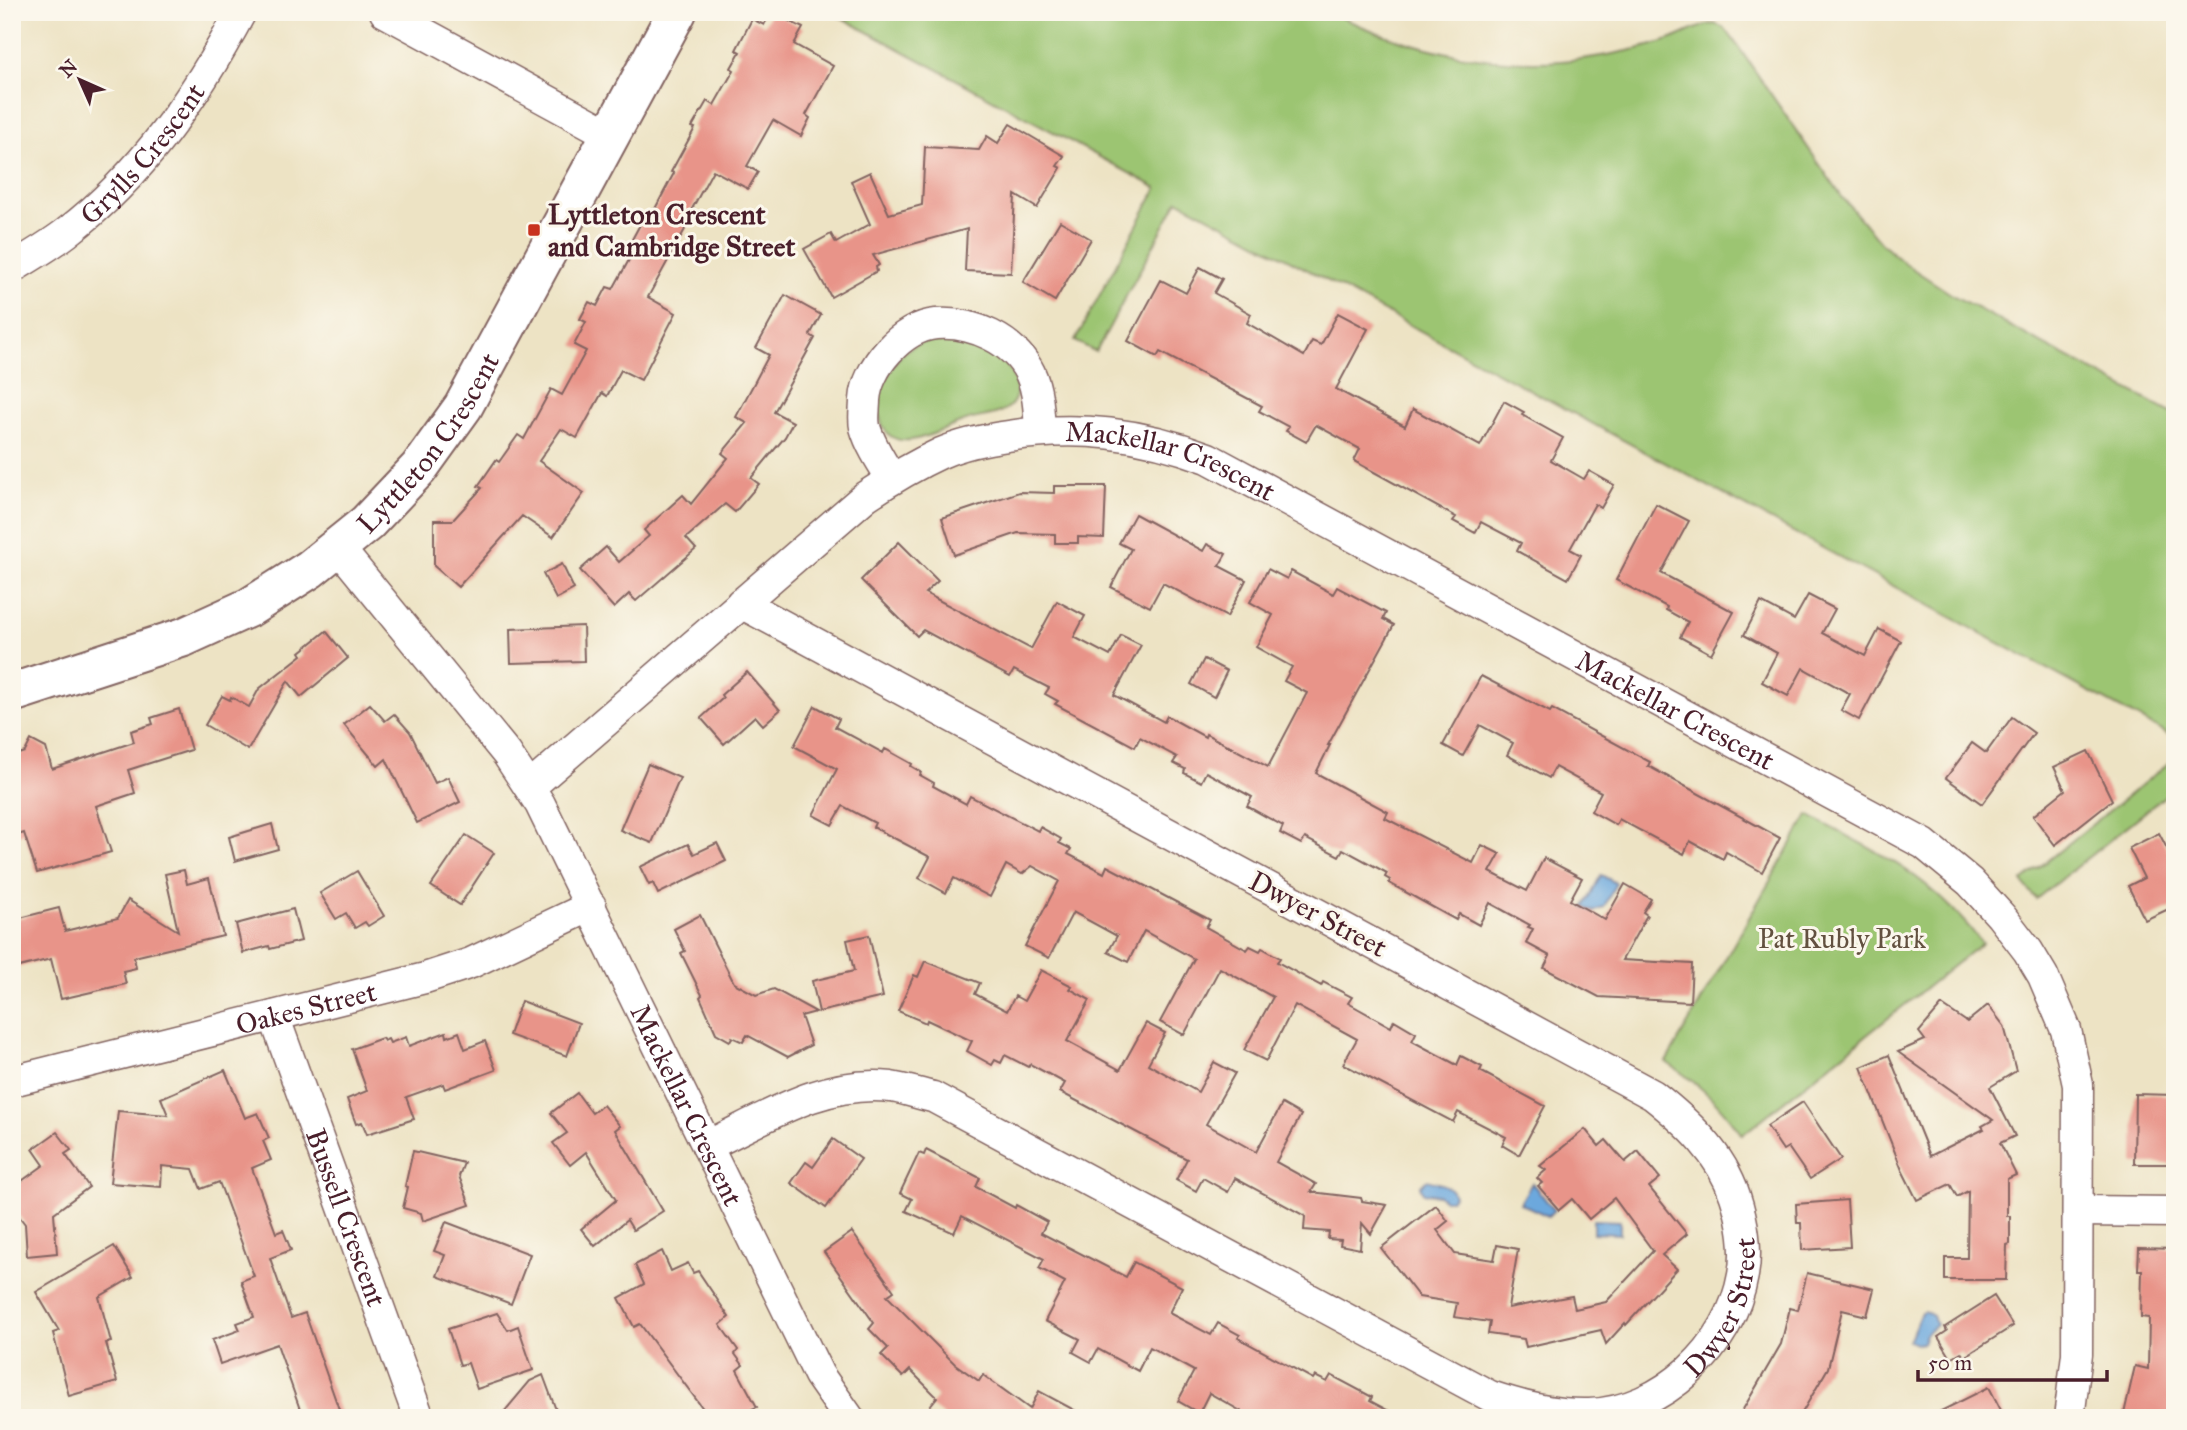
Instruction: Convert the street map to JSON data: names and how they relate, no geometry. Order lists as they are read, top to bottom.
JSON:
{
  "streets": {
    "street": [
      "Grylls Crescent",
      "Lyttleton Crescent",
      "Mackellar Crescent",
      "Dwyer Street",
      "Oakes Street",
      "Bussell Crescent"
    ]
  },
  "crossings": [
    ["Lyttleton Crescent", "Mackellar Crescent"],
    ["Mackellar Crescent", "Dwyer Street"],
    ["Mackellar Crescent", "Oakes Street"],
    ["Oakes Street", "Bussell Crescent"]
  ],
  "parks": ["Pat Rubly Park"],
  "places": {
    "transit": ["Lyttleton Crescent and Cambridge Street"]
  },
  "scale_bar": "50 m",
  "north": "top left"
}
